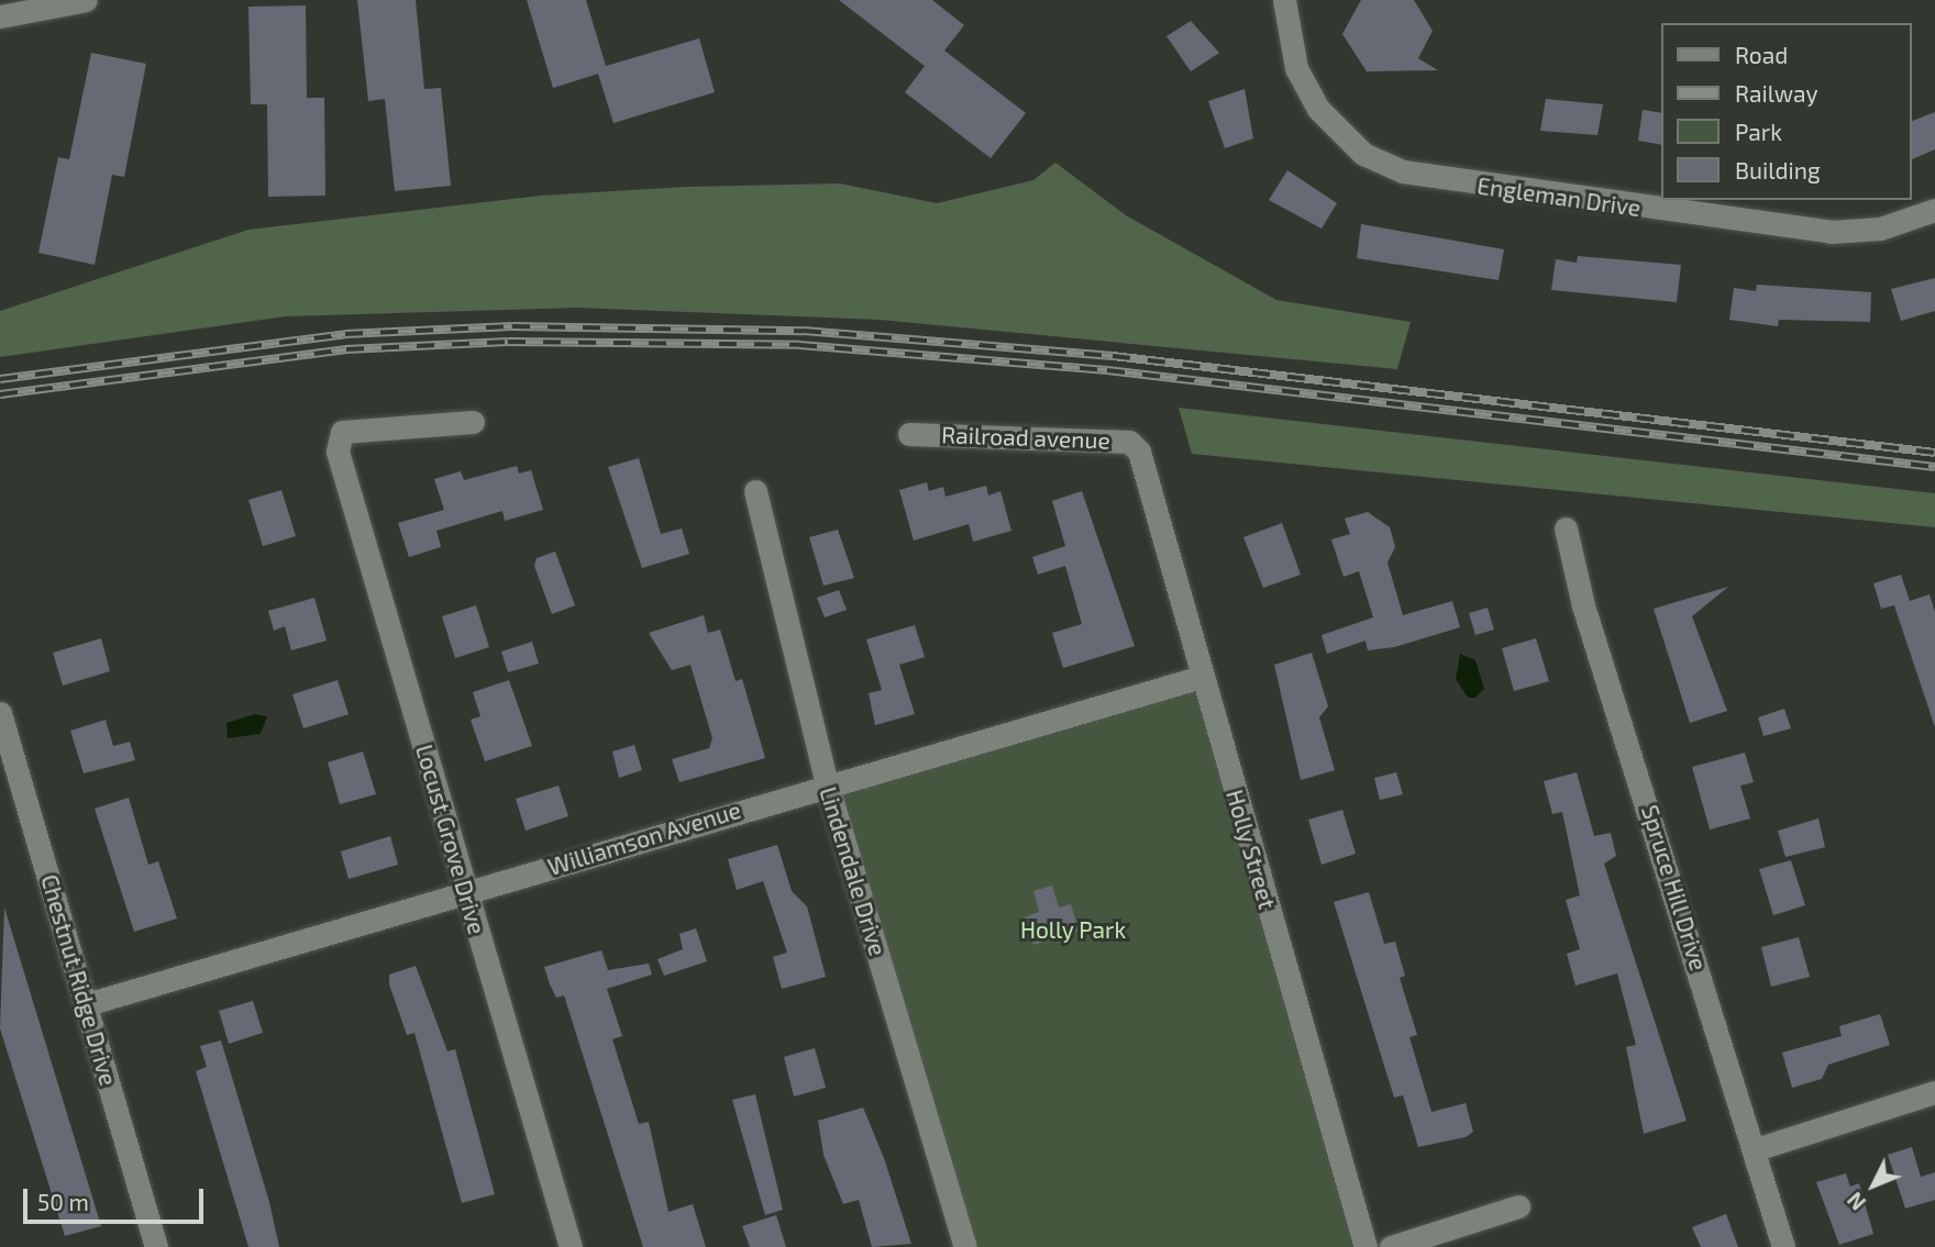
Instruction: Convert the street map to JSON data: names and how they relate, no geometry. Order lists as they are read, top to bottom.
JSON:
{
  "streets": {
    "street": [
      "Engleman Drive",
      "Railroad avenue",
      "Williamson Avenue",
      "Locust Grove Drive",
      "Holly Street",
      "Lindendale Drive",
      "Spruce Hill Drive",
      "Chestnut Ridge Drive"
    ]
  },
  "crossings": [
    ["Railroad avenue", "Holly Street"],
    ["Williamson Avenue", "Locust Grove Drive"],
    ["Williamson Avenue", "Holly Street"],
    ["Williamson Avenue", "Lindendale Drive"],
    ["Williamson Avenue", "Chestnut Ridge Drive"]
  ],
  "parks": ["Holly Park"],
  "legend": [
    "Road",
    "Railway",
    "Park",
    "Building"
  ],
  "scale_bar": "50 m",
  "north": "bottom left"
}
